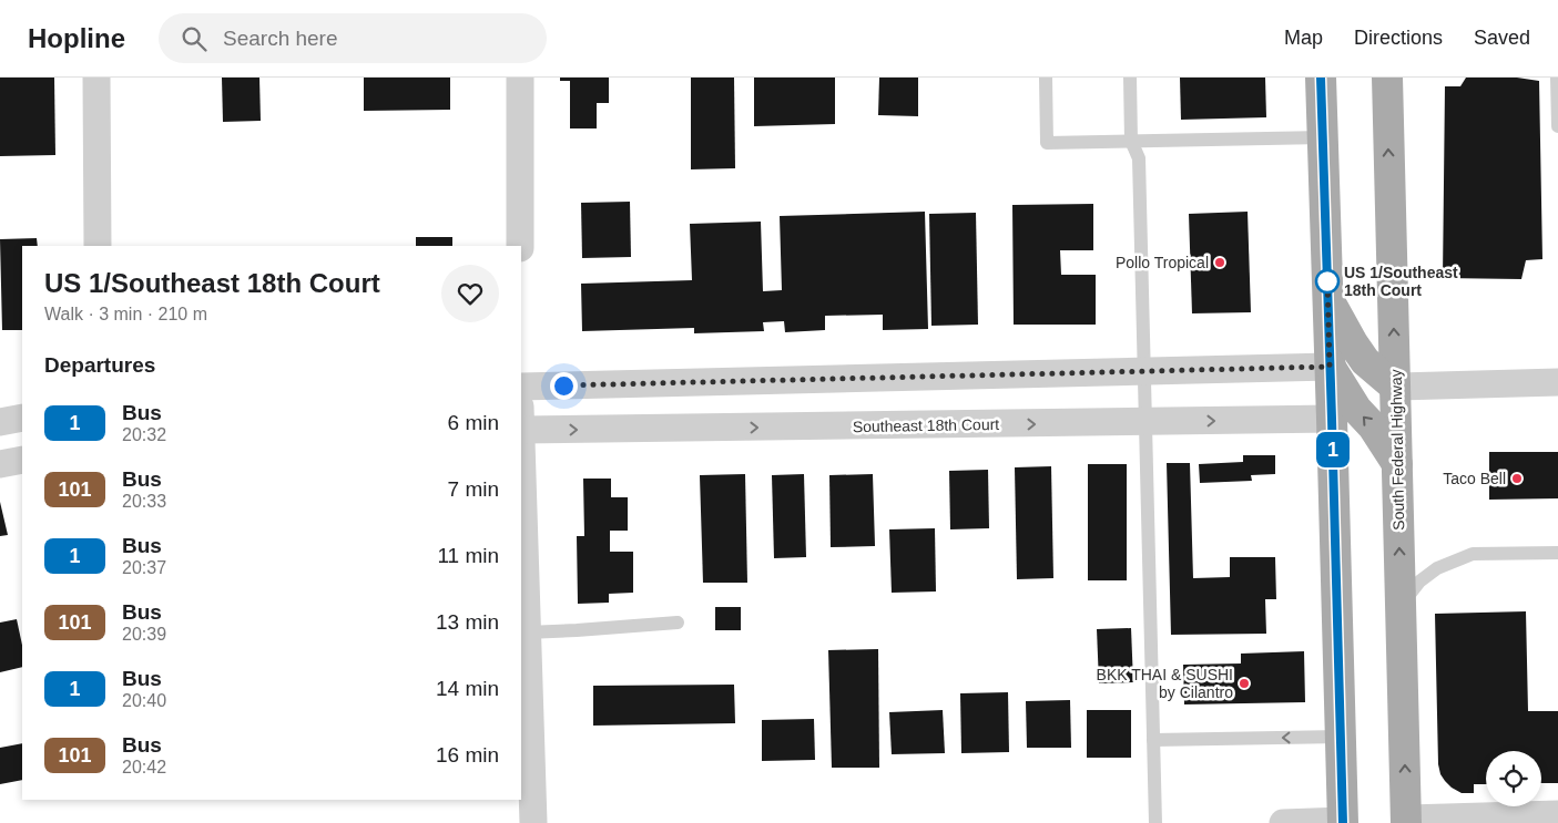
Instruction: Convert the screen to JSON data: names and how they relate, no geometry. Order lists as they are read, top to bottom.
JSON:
{
  "streets": {
    "main road": ["South Federal Highway"],
    "street": ["Southeast 18th Court"]
  },
  "places": [
    "Pollo Tropical",
    "US 1/Southeast 18th Court",
    "Taco Bell",
    "BKK THAI & SUSHI by Cilantro"
  ],
  "lines": ["bus line 1"],
  "page": {
    "header": "Hopline",
    "search": "Search here",
    "nav": ["Map", "Directions", "Saved"],
    "on_map": "1",
    "heading": [
      ["US 1/Southeast 18th Court", "Walk · 3 min · 210 m"],
      "Departures"
    ],
    "list": [
      {
        "mark": "1",
        "name": "Bus",
        "note": "20:32",
        "value": "6 min"
      },
      {
        "mark": "101",
        "name": "Bus",
        "note": "20:33",
        "value": "7 min"
      },
      {
        "mark": "1",
        "name": "Bus",
        "note": "20:37",
        "value": "11 min"
      },
      {
        "mark": "101",
        "name": "Bus",
        "note": "20:39",
        "value": "13 min"
      },
      {
        "mark": "1",
        "name": "Bus",
        "note": "20:40",
        "value": "14 min"
      },
      {
        "mark": "101",
        "name": "Bus",
        "note": "20:42",
        "value": "16 min"
      }
    ]
  }
}
